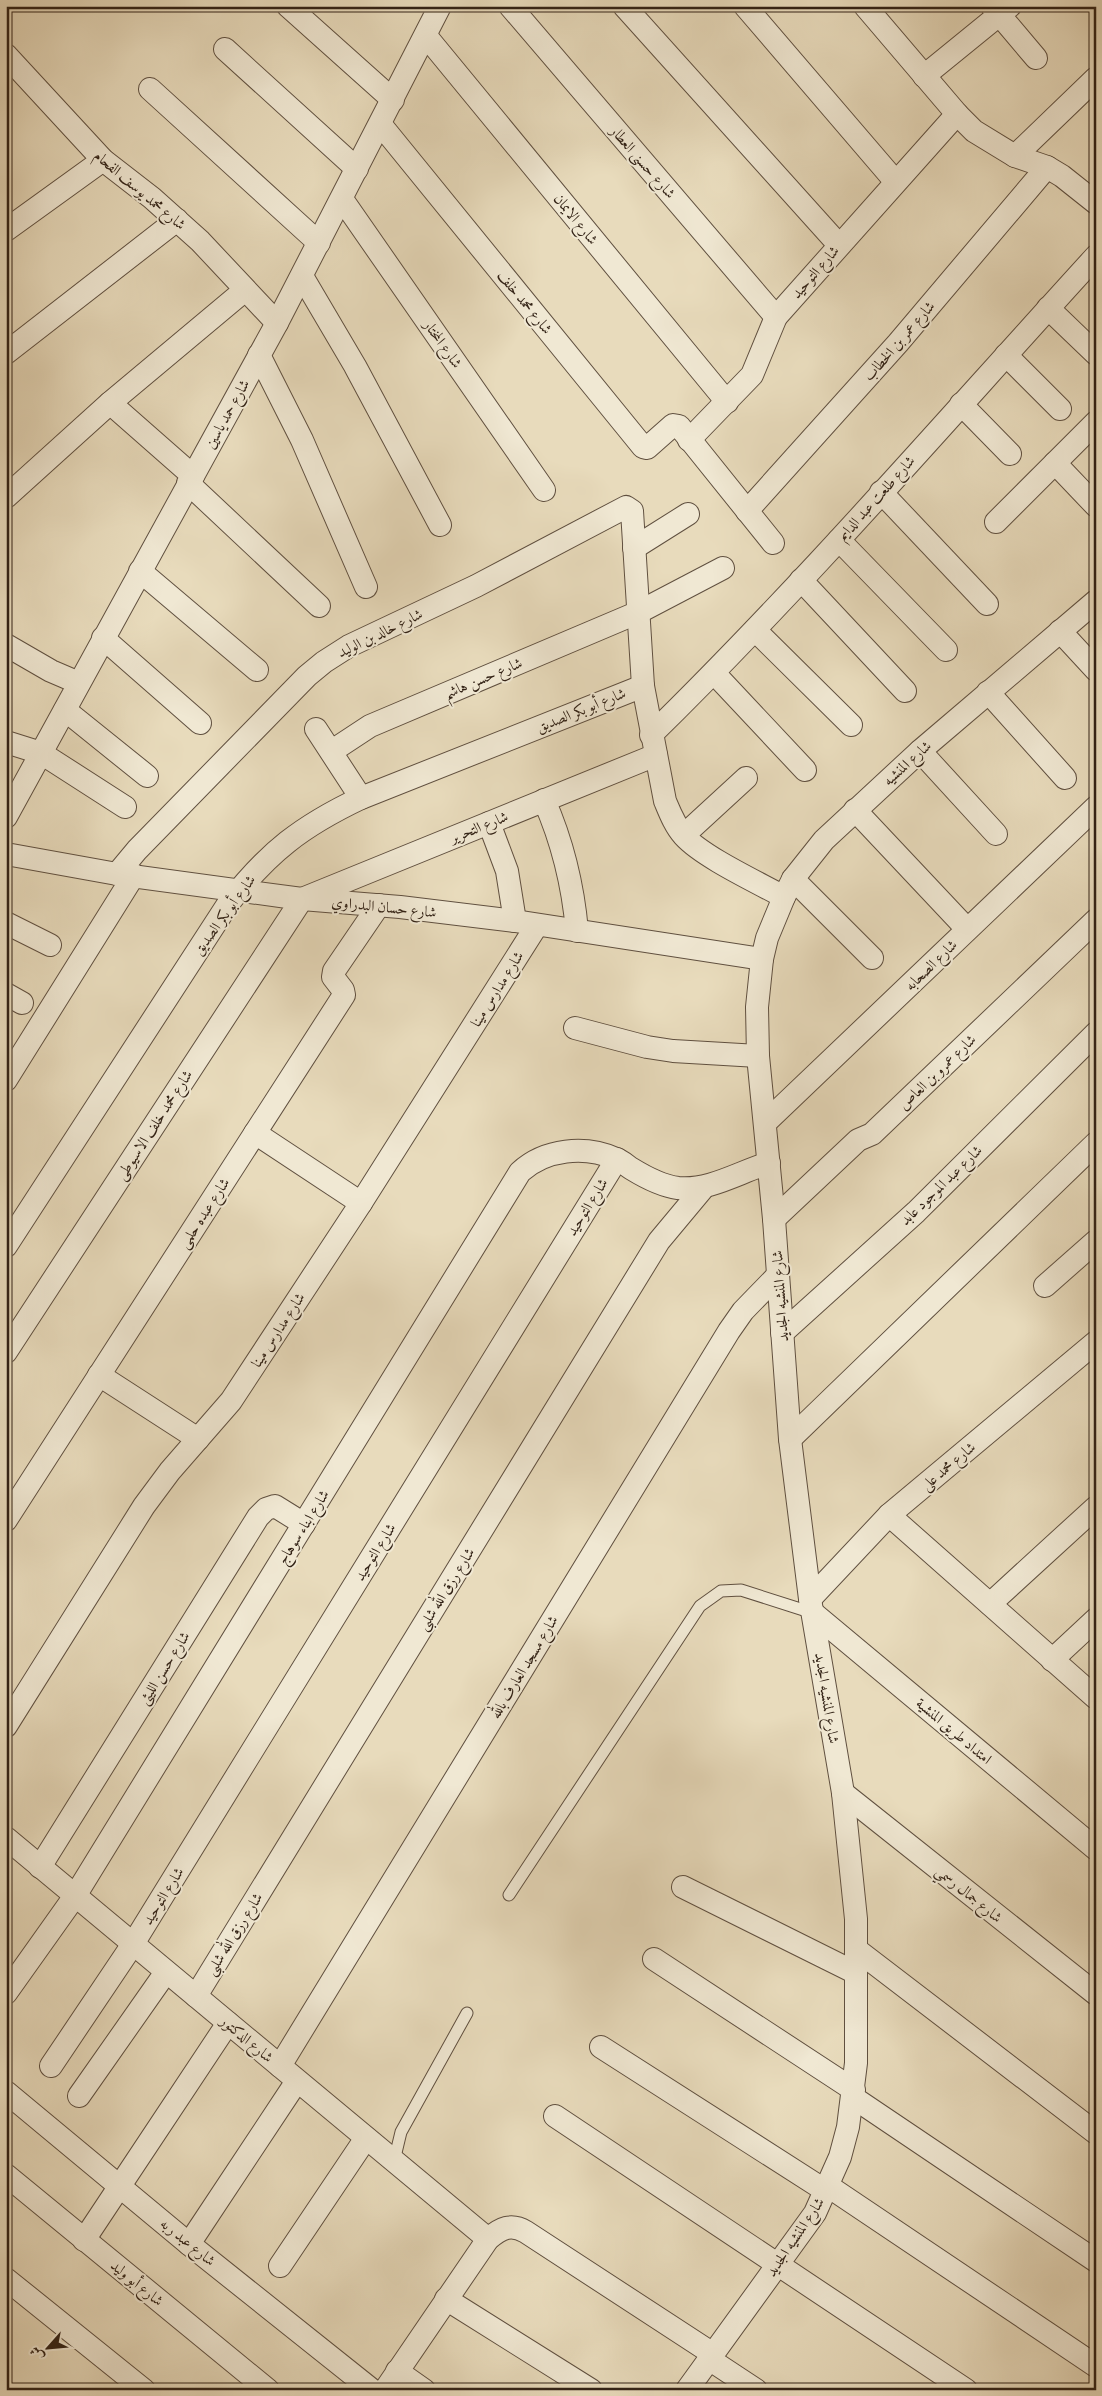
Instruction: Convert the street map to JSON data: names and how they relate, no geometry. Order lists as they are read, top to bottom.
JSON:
{
  "streets": {
    "street": [
      "شارع حسنى العطار",
      "شارع محمد يوسف الفحام",
      "شارع الايمان",
      "شارع التوحيد",
      "شارع محمد خلف",
      "شارع عمر بن الخطاب",
      "شارع المختار",
      "شارع حمد ياسين",
      "شارع طلعت عبد الدايم",
      "شارع خالد بن الوليد",
      "شارع حسن هاشم",
      "شارع أبو بكر الصديق",
      "شارع المنشيه",
      "شارع التحرير",
      "شارع حسان البدراوي",
      "شارع الصحابه",
      "شارع مدارس مينا",
      "شارع عمرو بن العاص",
      "شارع محمد خلف الاسيوطى",
      "شارع عبد الموجود عابد",
      "شارع عبده حلمى",
      "شارع المنشيه الجديد",
      "شارع محمد على",
      "شارع ابناء سوهاج",
      "شارع رزق الله شلبى",
      "شارع مسجد العارف بالله",
      "شارع حسن الليثى",
      "امتداد طريق المنشية",
      "شارع جمال رسمي",
      "شارع الدكتور",
      "شارع عبد ربه",
      "شارع أبو وليد"
    ]
  },
  "crossings": [
    ["شارع حسنى العطار", "شارع التوحيد"],
    ["شارع محمد يوسف الفحام", "شارع حمد ياسين"],
    ["شارع الايمان", "شارع التوحيد"],
    ["شارع الايمان", "شارع حمد ياسين"],
    ["شارع التوحيد", "شارع محمد خلف"],
    ["شارع التوحيد", "شارع ابناء سوهاج"],
    ["شارع التوحيد", "شارع الدكتور"],
    ["شارع محمد خلف", "شارع حمد ياسين"],
    ["شارع المختار", "شارع حمد ياسين"],
    ["شارع طلعت عبد الدايم", "شارع التحرير"],
    ["شارع خالد بن الوليد", "شارع حسان البدراوي"],
    ["شارع أبو بكر الصديق", "شارع حسان البدراوي"],
    ["شارع المنشيه", "شارع حسان البدراوي"],
    ["شارع المنشيه", "شارع المنشيه الجديد"],
    ["شارع التحرير", "شارع حسان البدراوي"],
    ["شارع التحرير", "شارع محمد خلف الاسيوطى"],
    ["شارع حسان البدراوي", "شارع مدارس مينا"],
    ["شارع حسان البدراوي", "شارع محمد خلف الاسيوطى"],
    ["شارع حسان البدراوي", "شارع عبده حلمى"],
    ["شارع حسان البدراوي", "شارع المنشيه الجديد"],
    ["شارع الصحابه", "شارع المنشيه الجديد"],
    ["شارع عمرو بن العاص", "شارع المنشيه الجديد"],
    ["شارع عبد الموجود عابد", "شارع المنشيه الجديد"],
    ["شارع المنشيه الجديد", "شارع محمد على"],
    ["شارع المنشيه الجديد", "شارع مسجد العارف بالله"],
    ["شارع المنشيه الجديد", "امتداد طريق المنشية"],
    ["شارع المنشيه الجديد", "شارع جمال رسمي"],
    ["شارع محمد على", "امتداد طريق المنشية"],
    ["شارع ابناء سوهاج", "شارع حسن الليثى"],
    ["شارع ابناء سوهاج", "شارع الدكتور"],
    ["شارع رزق الله شلبى", "شارع الدكتور"],
    ["شارع مسجد العارف بالله", "شارع الدكتور"],
    ["شارع حسن الليثى", "شارع الدكتور"]
  ],
  "north": "bottom left"
}
